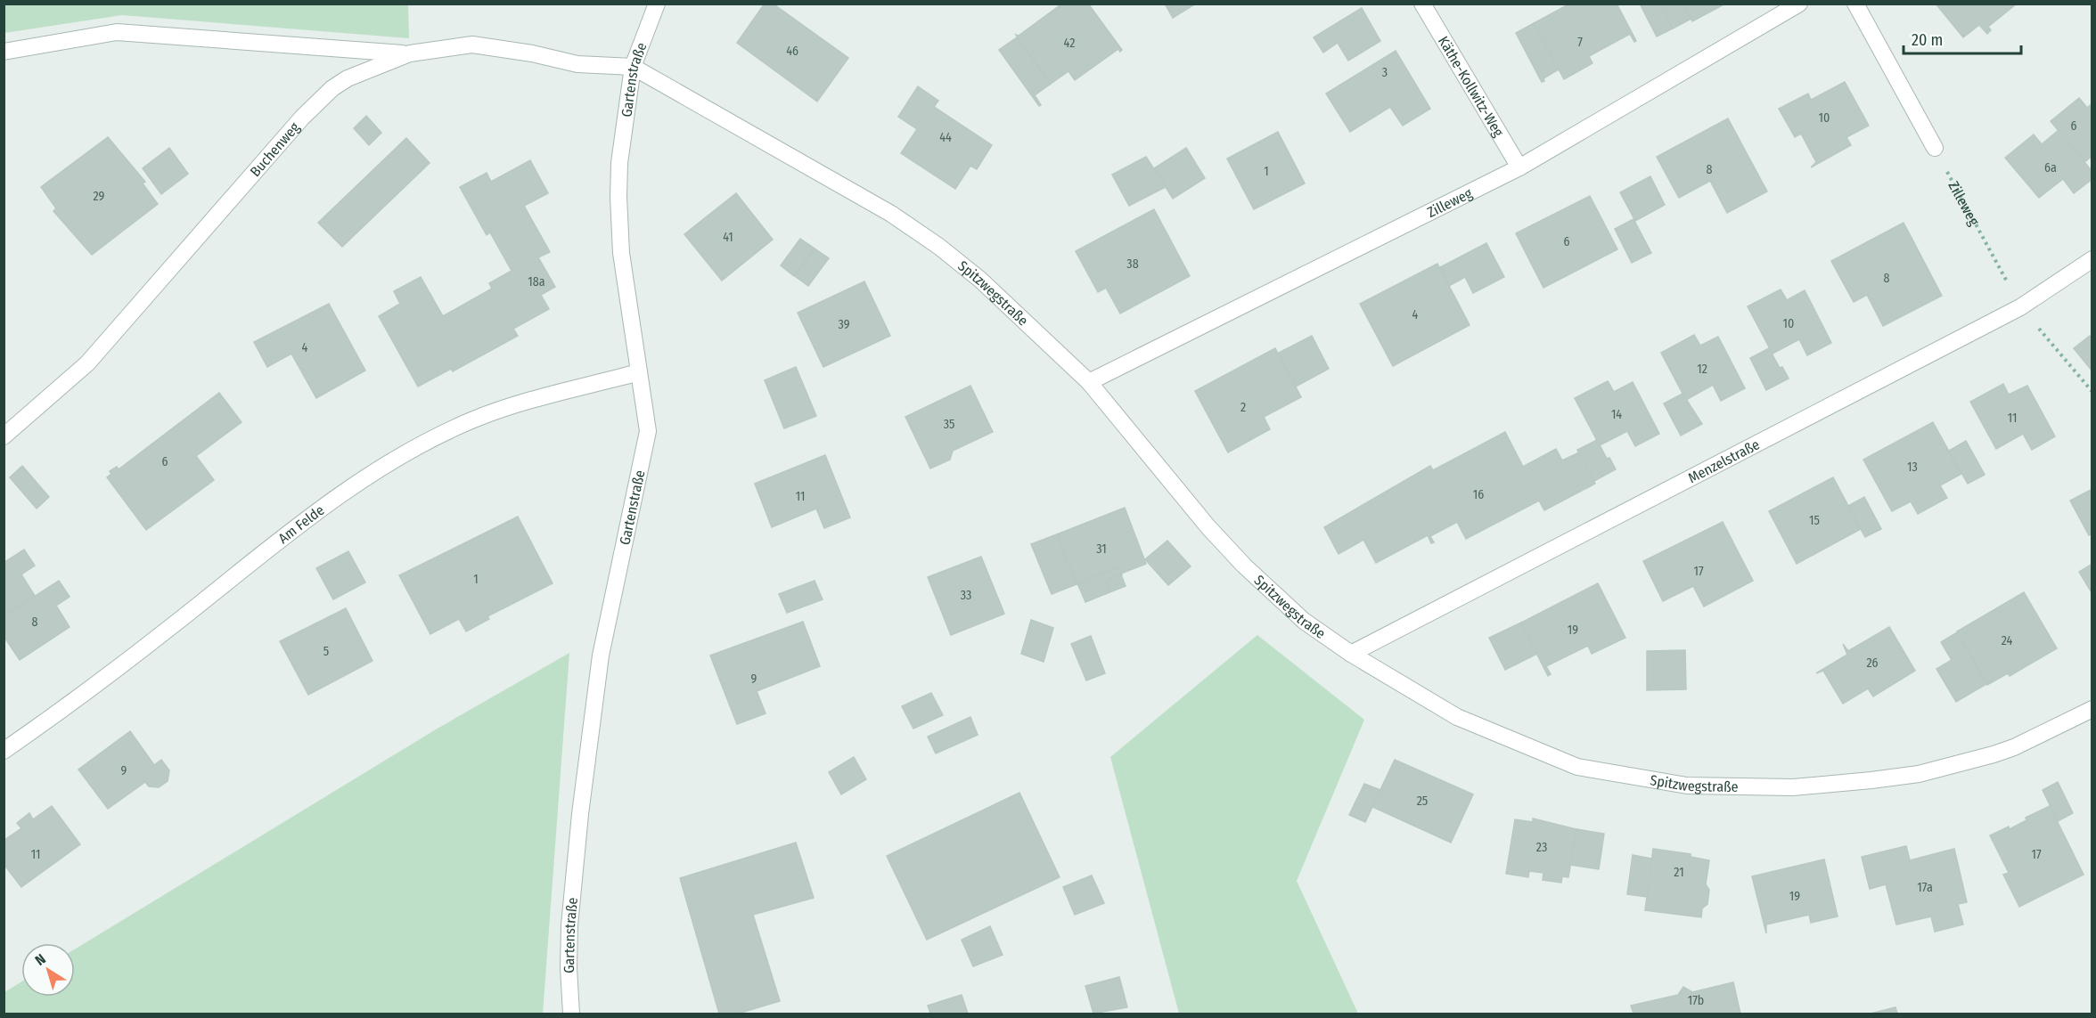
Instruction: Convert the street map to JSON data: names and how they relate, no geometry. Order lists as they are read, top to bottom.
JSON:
{
  "streets": {
    "street": [
      "Gartenstraße",
      "Käthe-Kollwitz-Weg",
      "Buchenweg",
      "Zilleweg",
      "Spitzwegstraße",
      "Menzelstraße",
      "Am Felde"
    ]
  },
  "crossings": [
    ["Gartenstraße", "Buchenweg"],
    ["Gartenstraße", "Spitzwegstraße"],
    ["Gartenstraße", "Am Felde"],
    ["Käthe-Kollwitz-Weg", "Zilleweg"],
    ["Buchenweg", "Spitzwegstraße"],
    ["Zilleweg", "Spitzwegstraße"],
    ["Zilleweg", "Menzelstraße"],
    ["Spitzwegstraße", "Menzelstraße"]
  ],
  "house_numbers": [
    "7",
    "42",
    "46",
    "3",
    "10",
    "6",
    "44",
    "6a",
    "8",
    "1",
    "29",
    "41",
    "6",
    "38",
    "8",
    "18a",
    "4",
    "10",
    "39",
    "4",
    "12",
    "2",
    "14",
    "11",
    "35",
    "6",
    "13",
    "16",
    "11",
    "15",
    "31",
    "17",
    "1",
    "33",
    "8",
    "19",
    "24",
    "5",
    "26",
    "9",
    "9",
    "25",
    "23",
    "11",
    "17",
    "21",
    "17a",
    "19",
    "17b"
  ],
  "scale_bar": "20 m",
  "north": "top left"
}
